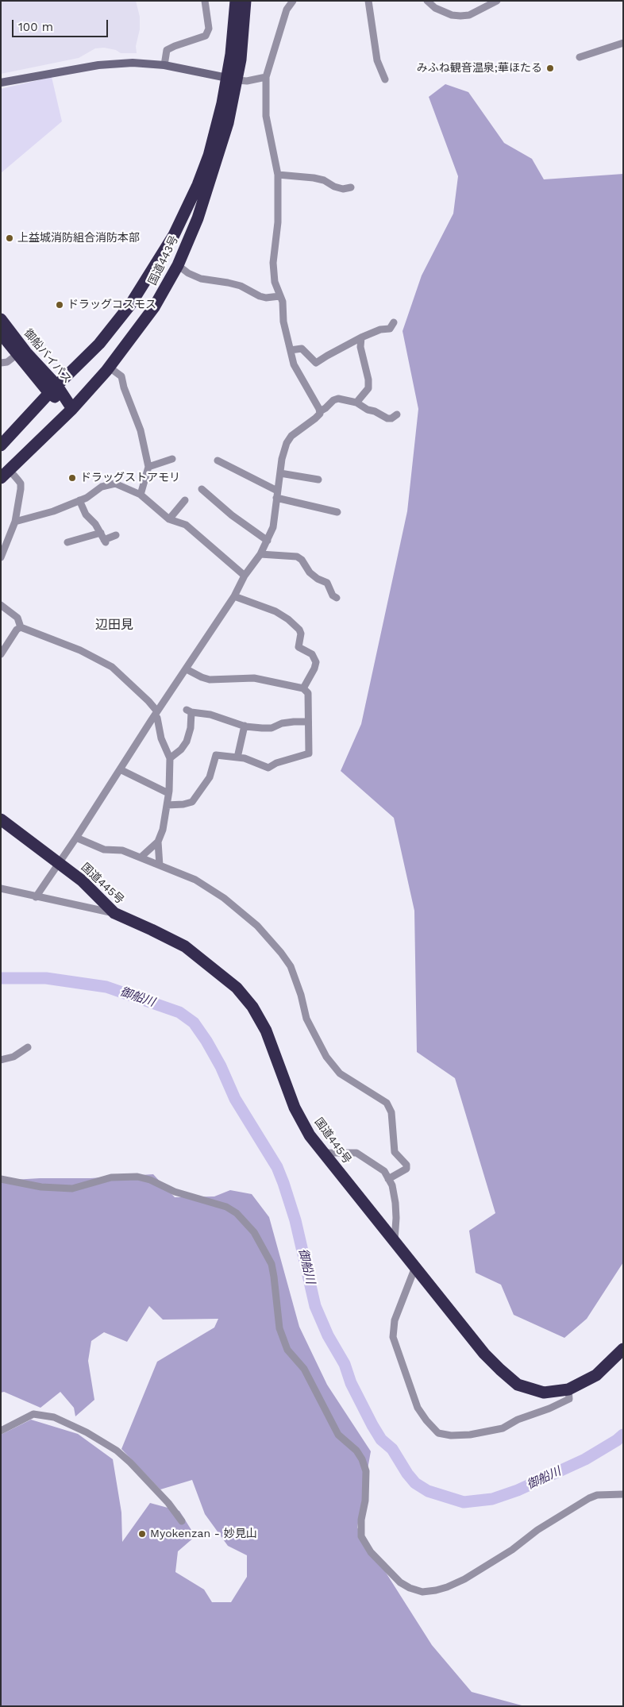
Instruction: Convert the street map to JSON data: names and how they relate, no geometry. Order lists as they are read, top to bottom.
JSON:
{
  "streets": {
    "highway": ["国道443号", "御船バイパス", "国道445号"]
  },
  "crossings": [
    ["国道443号", "御船バイパス"]
  ],
  "districts": ["辺田見"],
  "water": ["御船川"],
  "places": [
    "みふね観音温泉;華ほたる",
    "上益城消防組合消防本部",
    "ドラッグコスモス",
    "ドラッグストアモリ",
    "Myokenzan - 妙見山"
  ],
  "scale_bar": "100 m"
}
